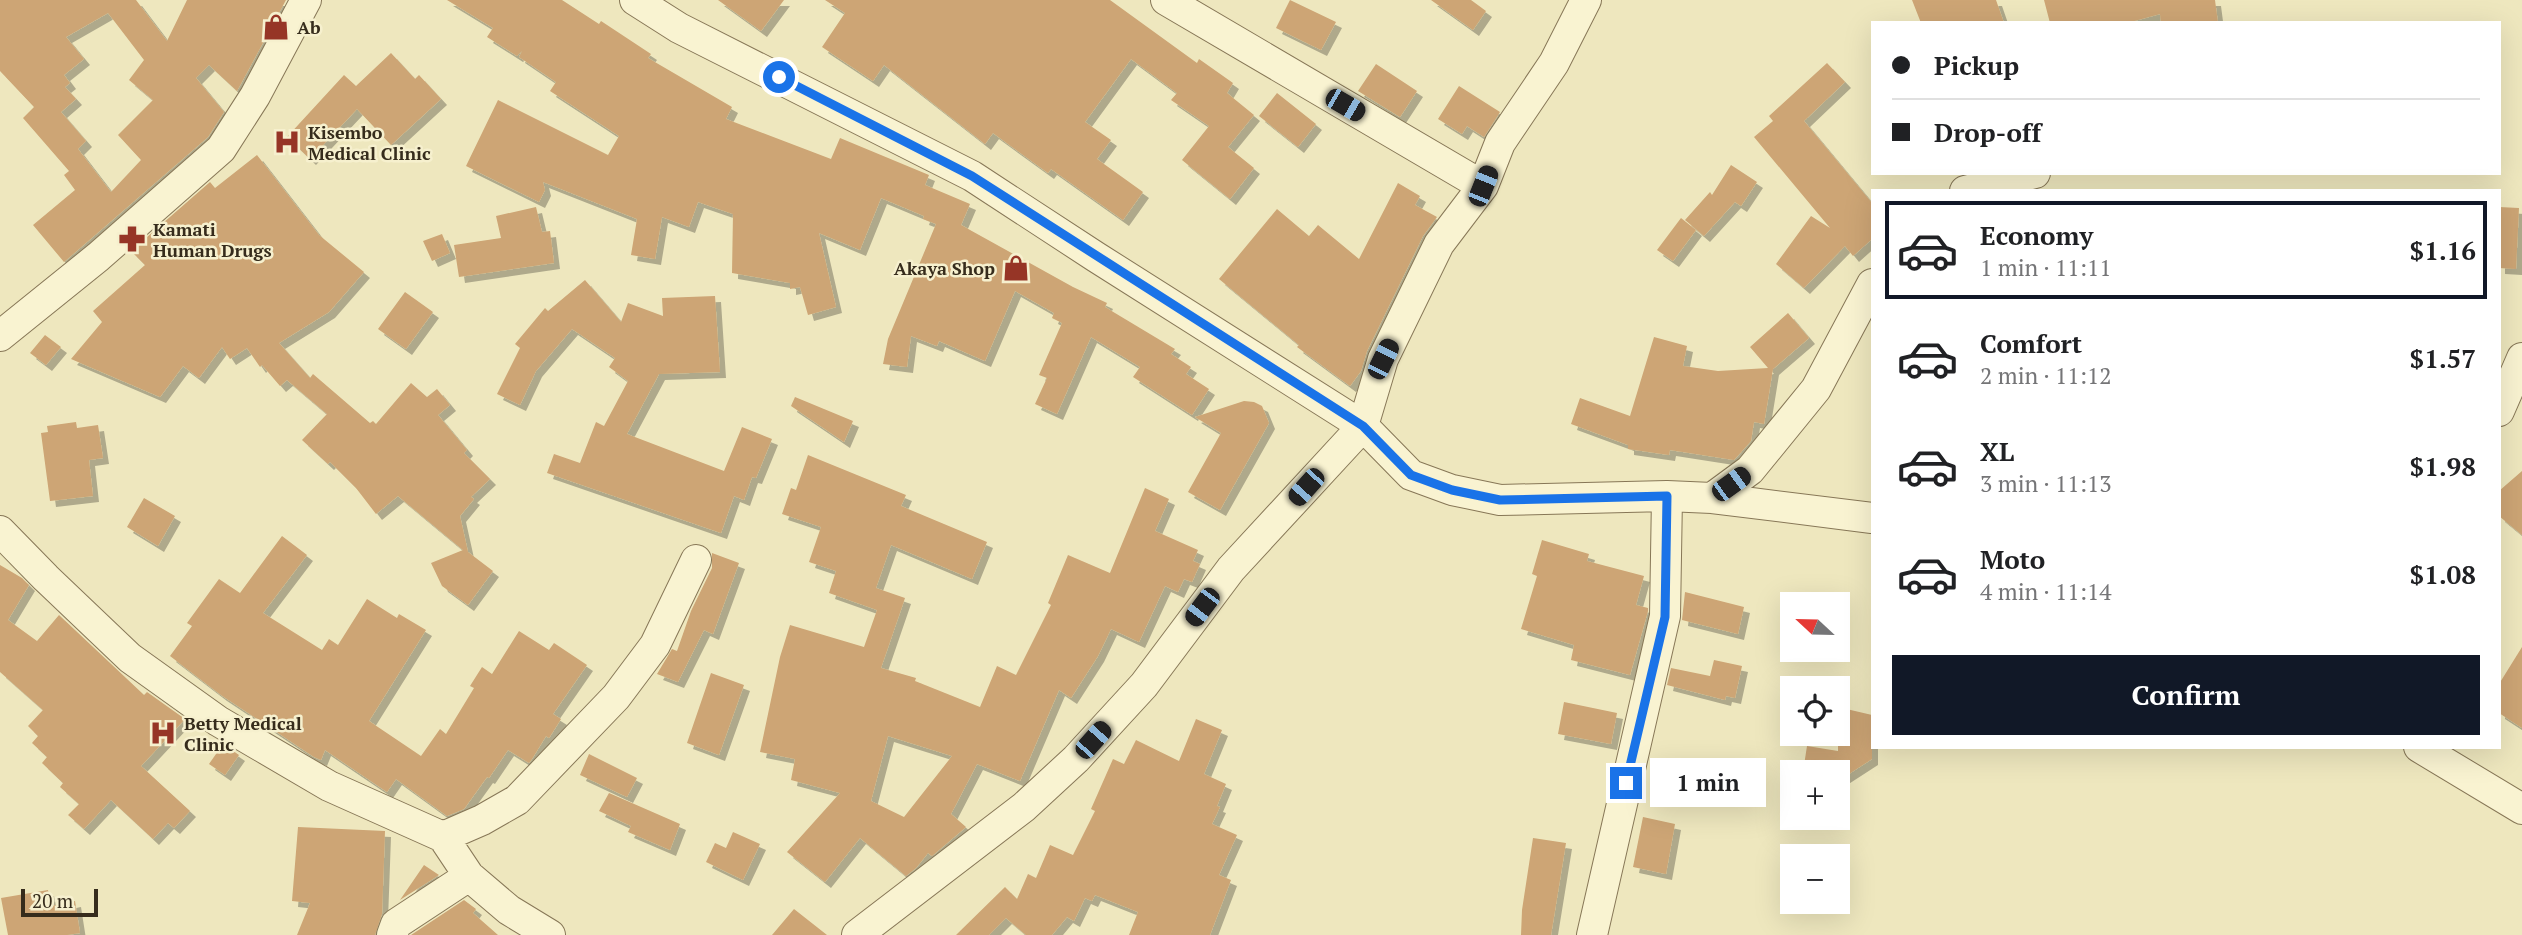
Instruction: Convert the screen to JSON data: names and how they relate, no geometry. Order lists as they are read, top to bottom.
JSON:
{
  "places": {
    "shop": ["Ab", "Akaya Shop"],
    "hospital": ["Kisembo Medical Clinic", "Betty Medical Clinic"],
    "pharmacy": ["Kamati Human Drugs"]
  },
  "scale_bar": "20 m",
  "north": "left",
  "page": {
    "banner": ["Pickup", "Drop-off"],
    "list": [
      {
        "name": "Economy",
        "note": "1 min · 11:11",
        "value": "$1.16"
      },
      {
        "name": "Comfort",
        "note": "2 min · 11:12",
        "value": "$1.57"
      },
      {
        "name": "XL",
        "note": "3 min · 11:13",
        "value": "$1.98"
      },
      {
        "name": "Moto",
        "note": "4 min · 11:14",
        "value": "$1.08"
      }
    ],
    "map_buttons": ["+", "−"],
    "buttons": "Confirm",
    "bubble": "1 min",
    "scale": "20 m"
  }
}
